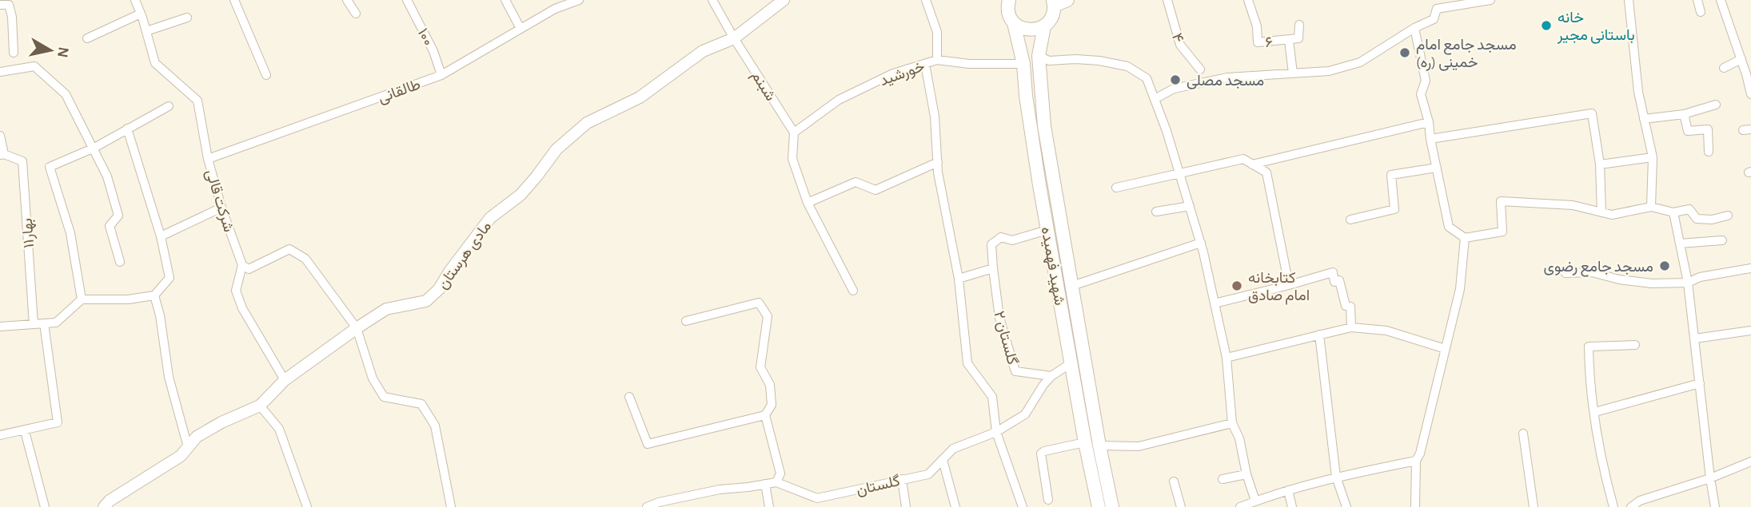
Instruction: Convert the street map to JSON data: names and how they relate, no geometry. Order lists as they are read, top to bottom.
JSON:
{
  "streets": {
    "main road": ["شهید فهمیده"],
    "street": [
      "۱۰۰",
      "۴",
      "۶",
      "خورشید",
      "شبنم",
      "طالقانی",
      "شرکت قالی",
      "بهار۱۱",
      "مادی هرستان",
      "گلستان ۲",
      "گلستان"
    ]
  },
  "crossings": [
    ["۱۰۰", "طالقانی"],
    ["خورشید", "شبنم"],
    ["خورشید", "شهید فهمیده"],
    ["شبنم", "مادی هرستان"],
    ["طالقانی", "شرکت قالی"],
    ["شهید فهمیده", "گلستان"],
    ["گلستان ۲", "گلستان"]
  ],
  "places": [
    "خانه باستانی مجیر",
    "مسجد جامع امام خمینی (ره)",
    "مسجد مصلی",
    "مسجد جامع رضوی",
    "کتابخانه امام صادق"
  ],
  "north": "right"
}
